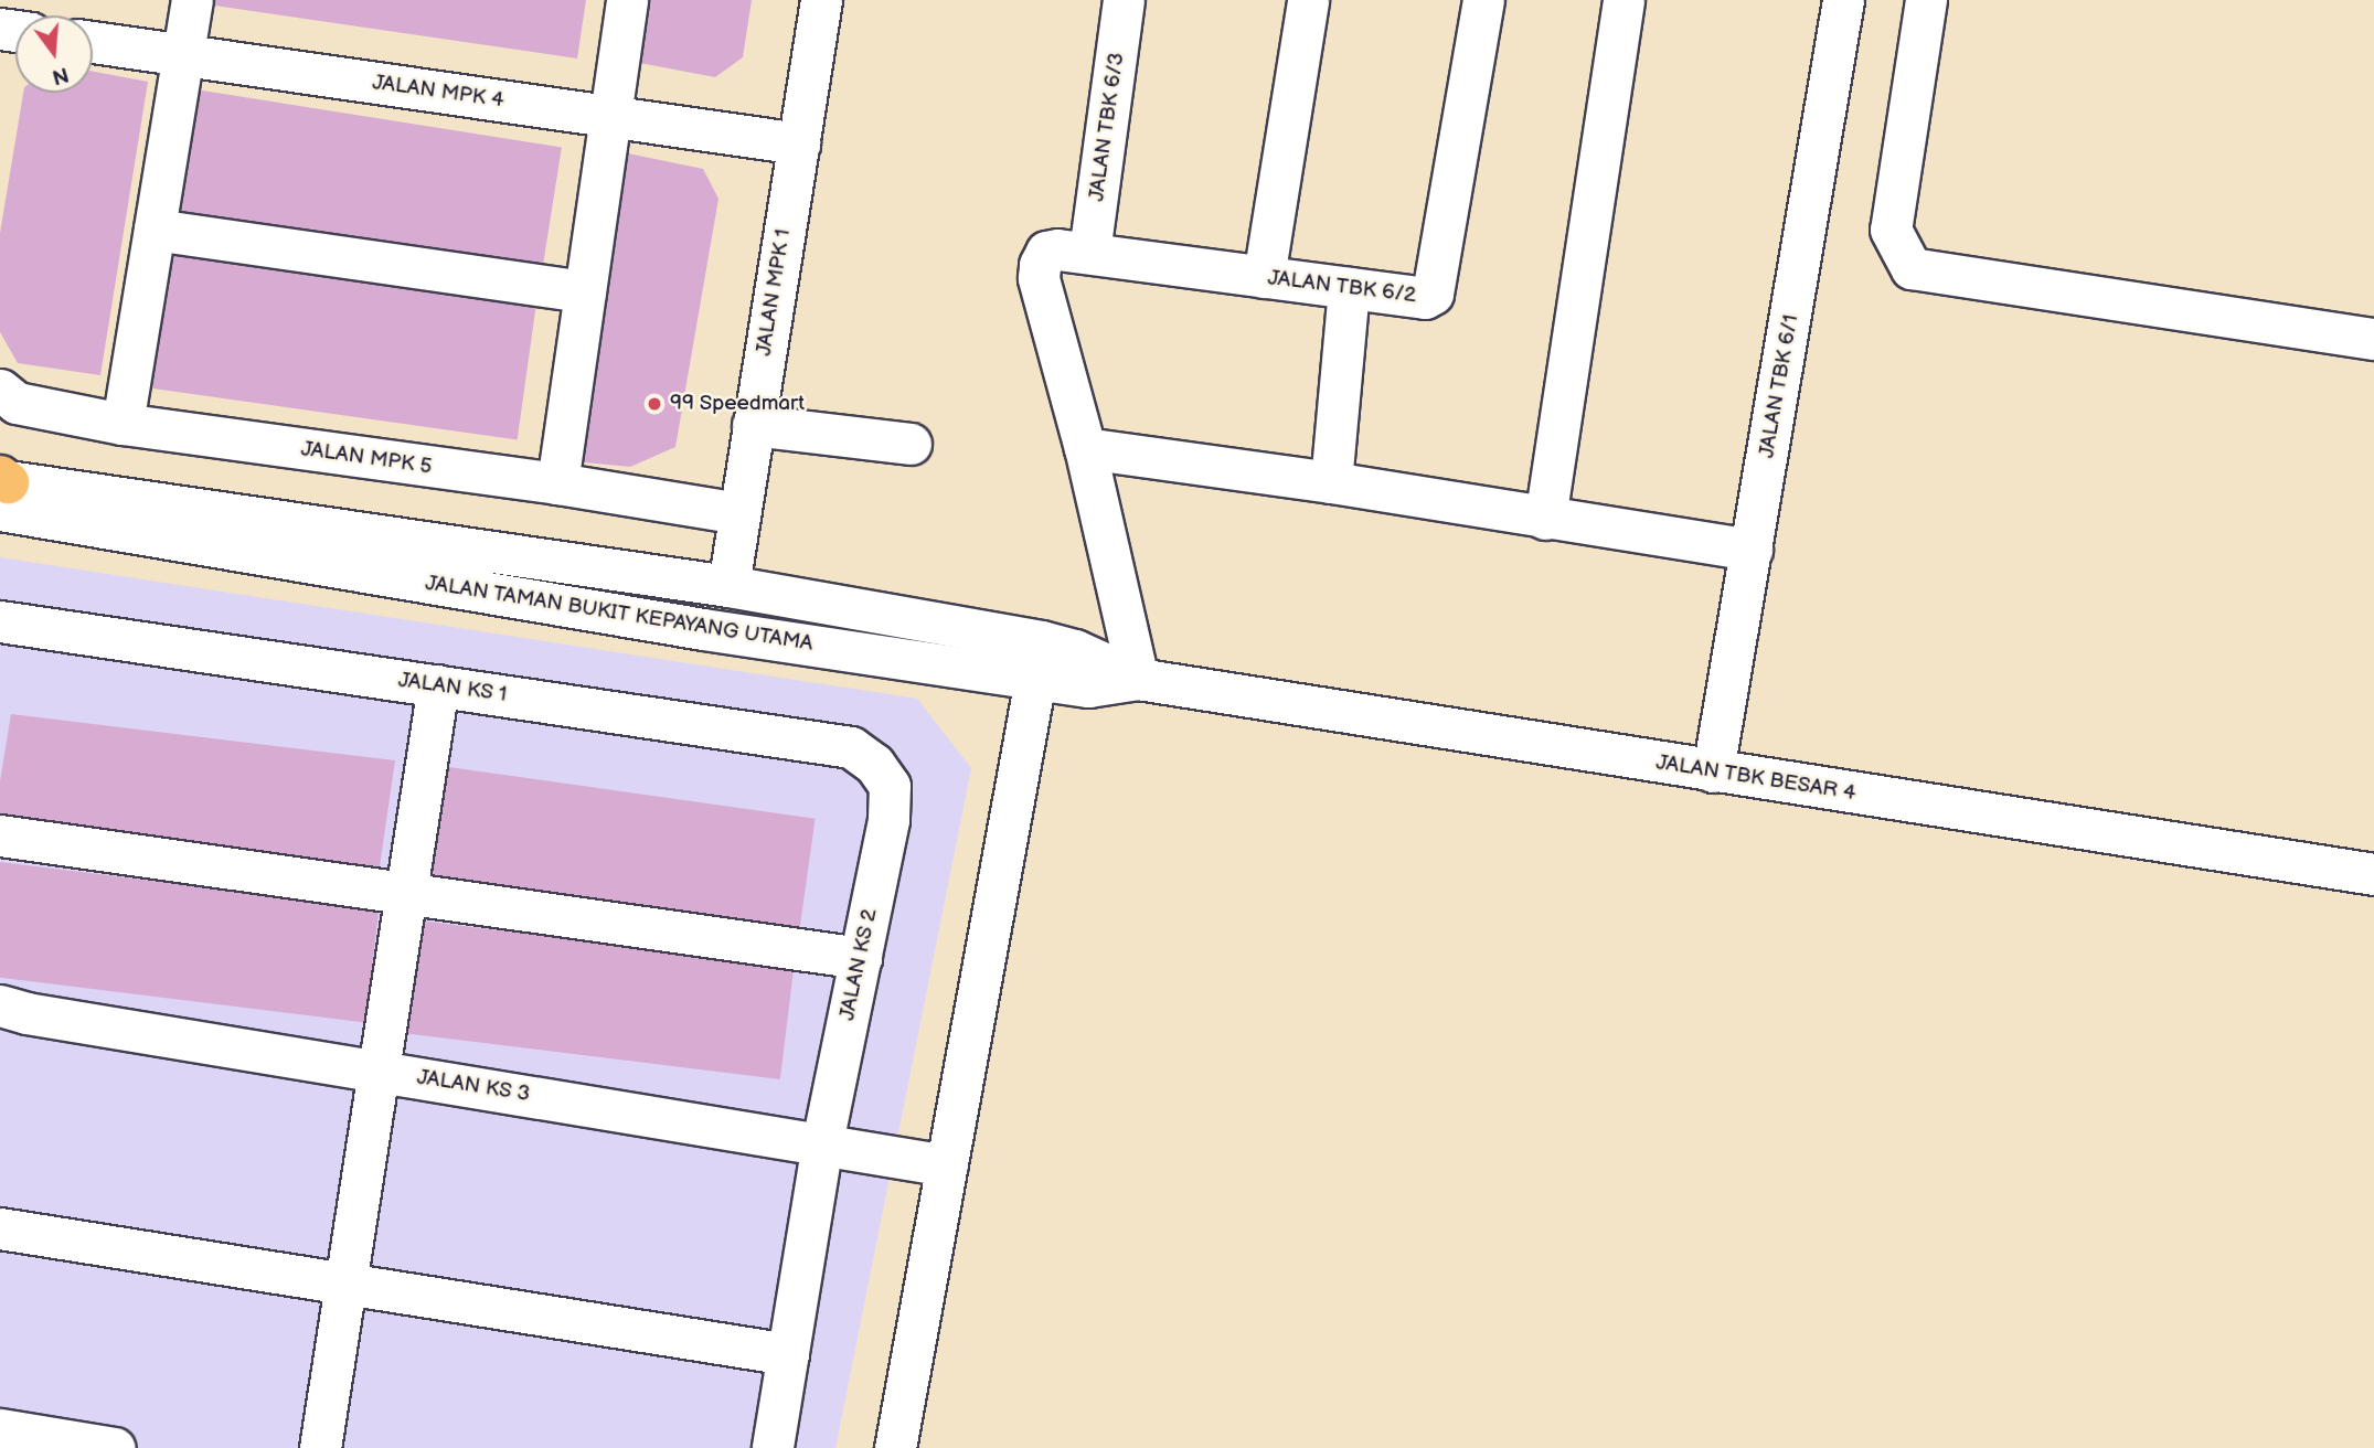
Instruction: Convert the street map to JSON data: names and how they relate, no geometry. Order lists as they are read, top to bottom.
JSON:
{
  "streets": {
    "street": [
      "JALAN MPK 4",
      "JALAN TBK 6/3",
      "JALAN TBK 6/2",
      "JALAN MPK 1",
      "JALAN TBK 6/1",
      "JALAN MPK 5",
      "JALAN TAMAN BUKIT KEPAYANG UTAMA",
      "JALAN KS 1",
      "JALAN TBK BESAR 4",
      "JALAN KS 2",
      "JALAN KS 3"
    ]
  },
  "crossings": [
    ["JALAN MPK 4", "JALAN MPK 1"],
    ["JALAN TBK 6/3", "JALAN TBK 6/2"],
    ["JALAN MPK 1", "JALAN MPK 5"],
    ["JALAN MPK 1", "JALAN TAMAN BUKIT KEPAYANG UTAMA"],
    ["JALAN TBK 6/1", "JALAN TBK BESAR 4"],
    ["JALAN TAMAN BUKIT KEPAYANG UTAMA", "JALAN TBK BESAR 4"],
    ["JALAN KS 1", "JALAN KS 2"],
    ["JALAN KS 2", "JALAN KS 3"]
  ],
  "places": ["99 Speedmart"],
  "north": "bottom"
}
